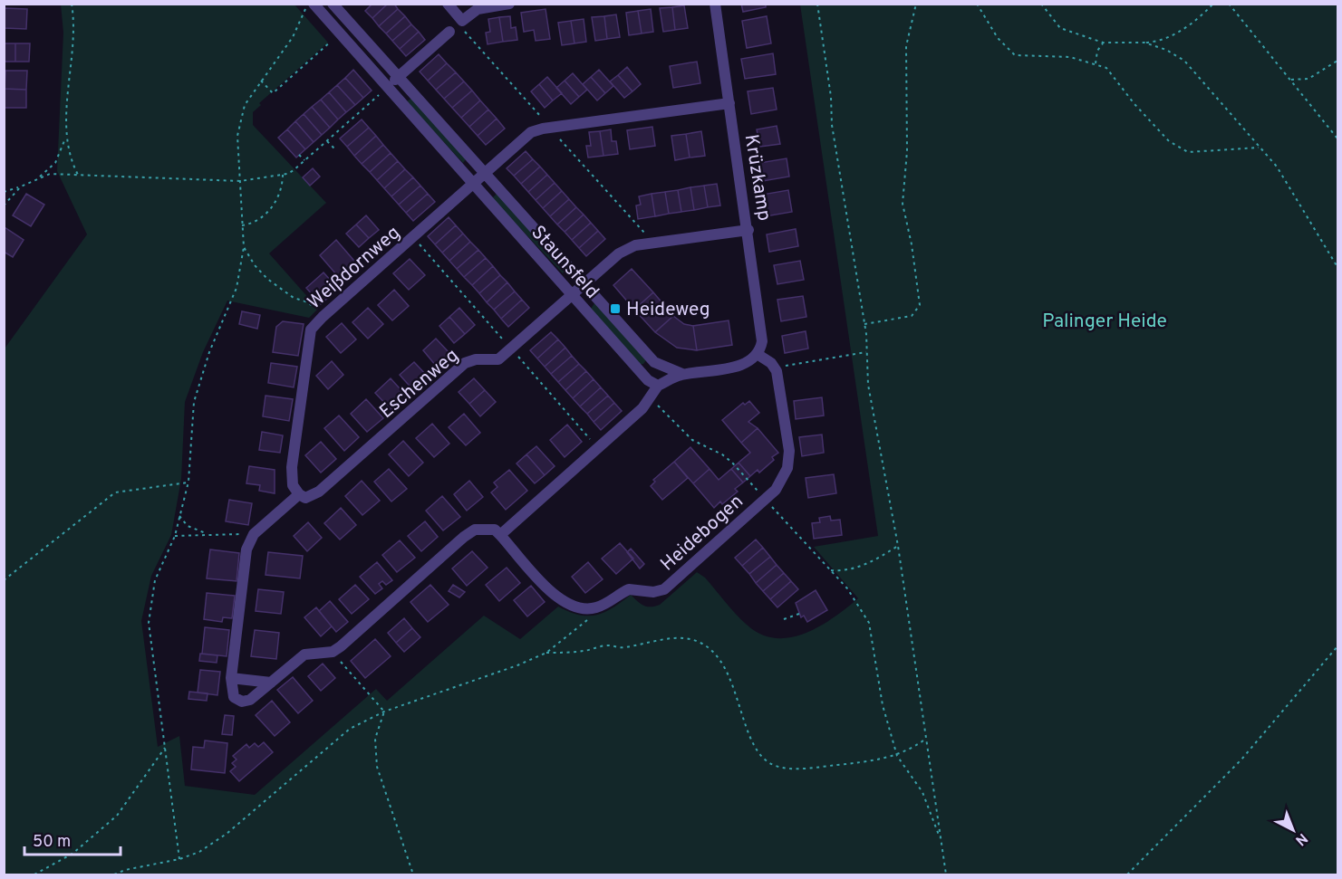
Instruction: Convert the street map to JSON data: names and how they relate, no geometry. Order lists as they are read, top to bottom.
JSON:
{
  "streets": {
    "street": [
      "Krüzkamp",
      "Staunsfeld",
      "Weißdornweg",
      "Eschenweg",
      "Heidebogen"
    ]
  },
  "crossings": [
    ["Krüzkamp", "Staunsfeld"],
    ["Krüzkamp", "Eschenweg"],
    ["Krüzkamp", "Heidebogen"],
    ["Staunsfeld", "Weißdornweg"],
    ["Staunsfeld", "Eschenweg"],
    ["Staunsfeld", "Heidebogen"],
    ["Weißdornweg", "Eschenweg"]
  ],
  "parks": ["Palinger Heide"],
  "places": {
    "transit": ["Heideweg"]
  },
  "scale_bar": "50 m",
  "north": "bottom right"
}
